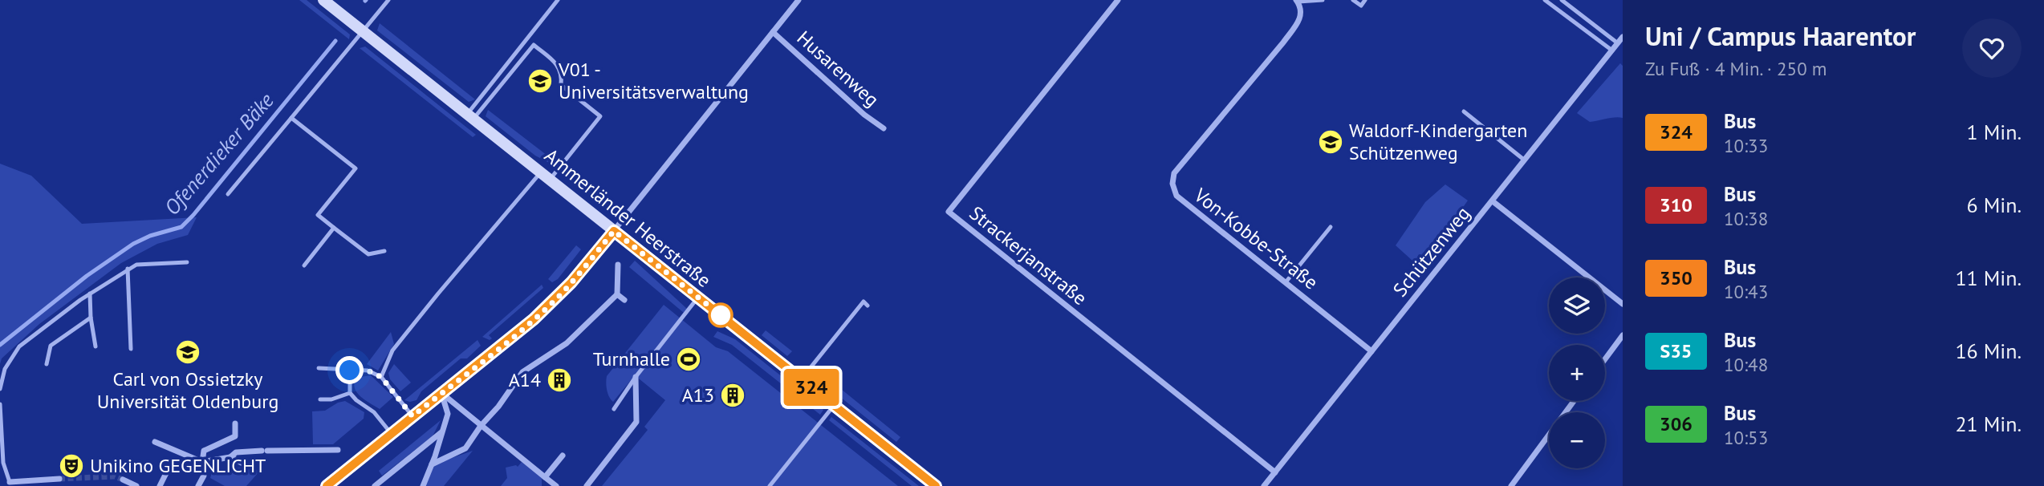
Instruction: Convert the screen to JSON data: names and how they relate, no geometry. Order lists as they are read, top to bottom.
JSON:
{
  "streets": {
    "street": [
      "Husarenweg",
      "Ammerländer Heerstraße",
      "Von-Kobbe-Straße",
      "Schützenweg",
      "Strackerjanstraße"
    ]
  },
  "crossings": [
    ["Von-Kobbe-Straße", "Schützenweg"],
    ["Schützenweg", "Strackerjanstraße"]
  ],
  "water": ["Ofenerdieker Bäke"],
  "places": {
    "school or university": ["V01 - Universitätsverwaltung", "Waldorf-Kindergarten Schützenweg", "Carl von Ossietzky Universität Oldenburg"],
    "sports": ["Turnhalle"],
    "building": ["A14", "A13"],
    "theatre": ["Unikino GEGENLICHT"]
  },
  "lines": ["bus line 324"],
  "page": {
    "on_map": "324",
    "heading": ["Uni / Campus Haarentor", "Zu Fuß · 4 Min. · 250 m"],
    "list": [
      {
        "mark": "324",
        "name": "Bus",
        "note": "10:33",
        "value": "1 Min."
      },
      {
        "mark": "310",
        "name": "Bus",
        "note": "10:38",
        "value": "6 Min."
      },
      {
        "mark": "350",
        "name": "Bus",
        "note": "10:43",
        "value": "11 Min."
      },
      {
        "mark": "S35",
        "name": "Bus",
        "note": "10:48",
        "value": "16 Min."
      },
      {
        "mark": "306",
        "name": "Bus",
        "note": "10:53",
        "value": "21 Min."
      }
    ],
    "map_buttons": ["+", "−"]
  }
}
